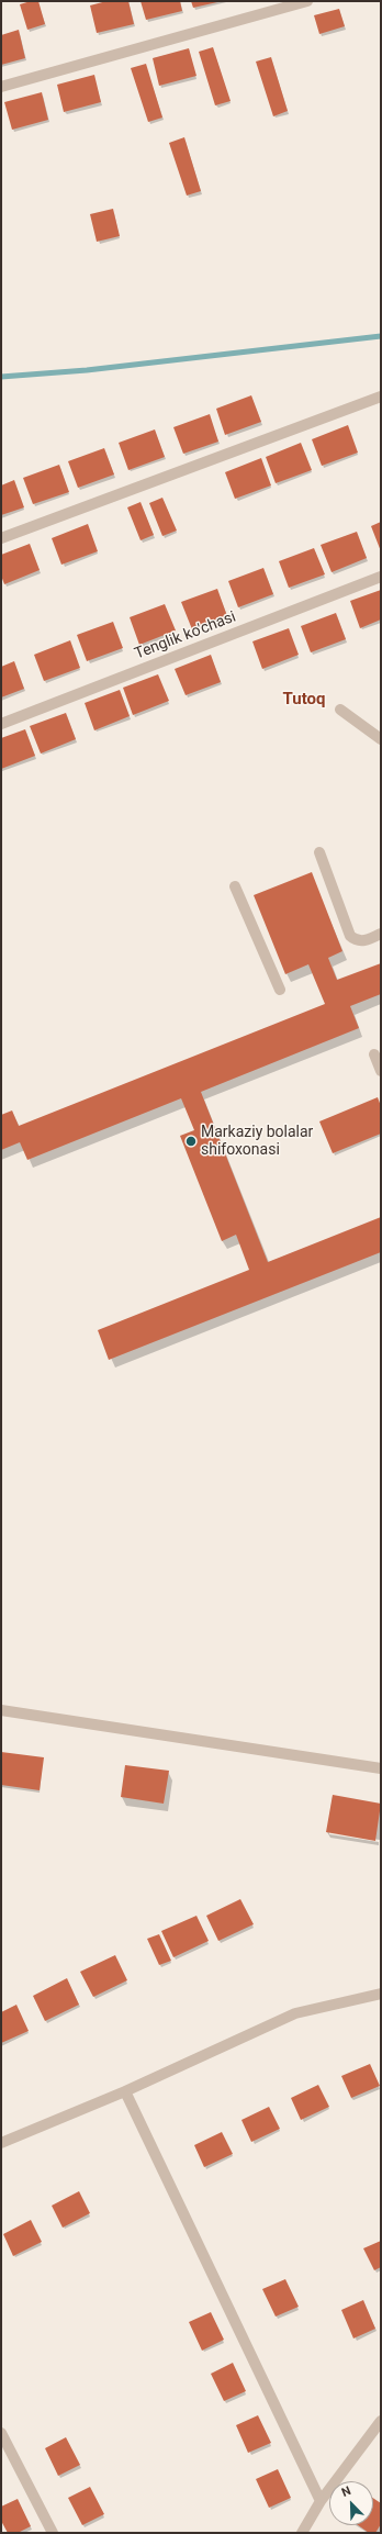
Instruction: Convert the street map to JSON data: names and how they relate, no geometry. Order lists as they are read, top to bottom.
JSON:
{
  "streets": {
    "street": ["Tenglik ko'chasi"]
  },
  "districts": ["Tutoq"],
  "places": ["Markaziy bolalar shifoxonasi"],
  "north": "top left"
}
